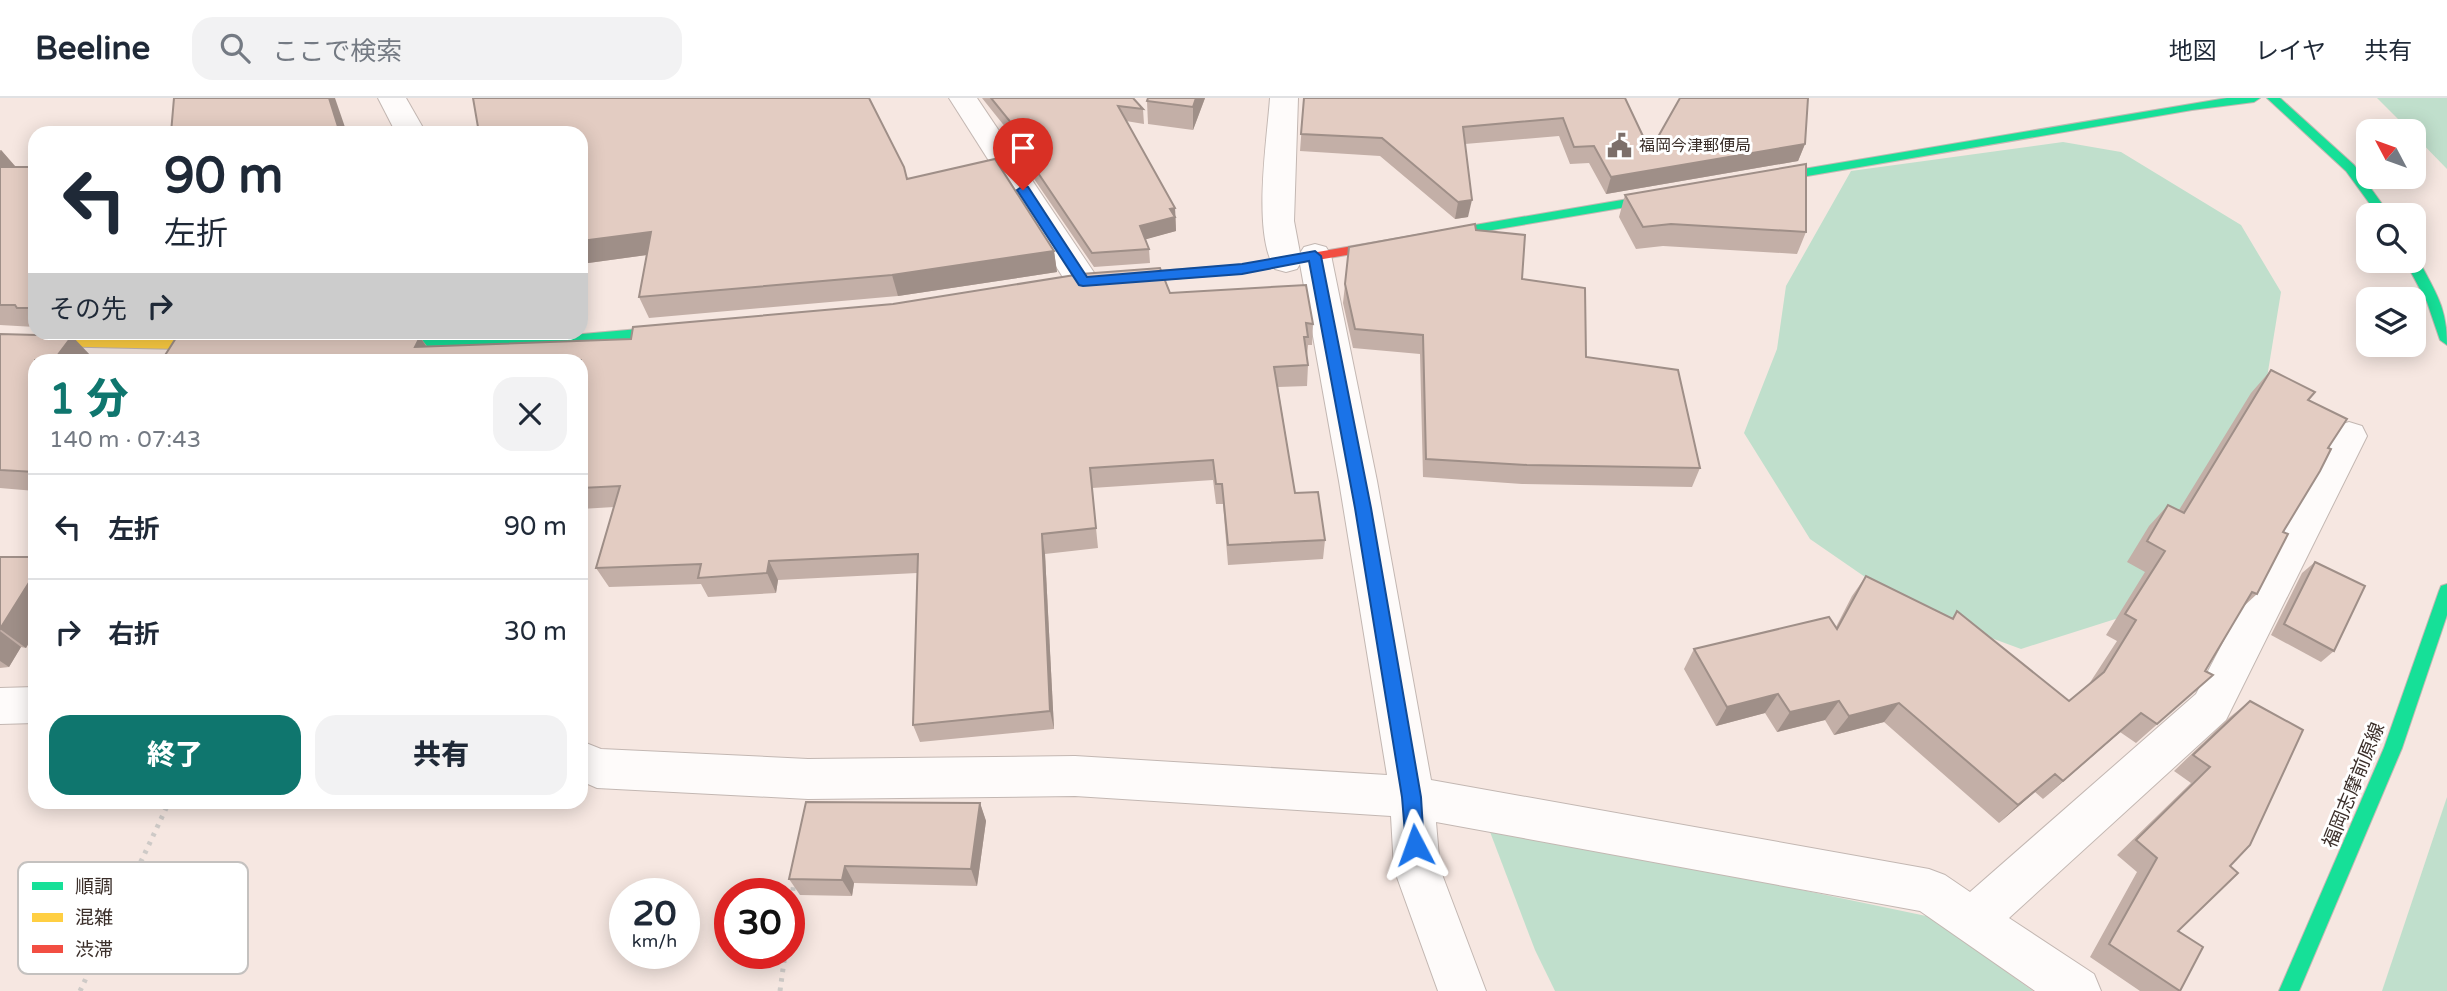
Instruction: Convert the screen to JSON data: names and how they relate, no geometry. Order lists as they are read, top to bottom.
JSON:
{
  "streets": {
    "street": ["福岡志摩前原線"]
  },
  "places": {
    "public building": ["福岡今津郵便局"]
  },
  "legend": ["順調", "混雑", "渋滞"],
  "north": "top left",
  "page": {
    "header": "Beeline",
    "search": "ここで検索",
    "nav": ["地図", "レイヤ", "共有"],
    "turn": ["90 m", "左折"],
    "then": "その先",
    "heading": ["1 分", "140 m · 07:43"],
    "list": [
      {
        "name": "左折",
        "value": "90 m"
      },
      {
        "name": "右折",
        "value": "30 m"
      }
    ],
    "buttons": ["終了", "共有"],
    "speed": "20 km/h",
    "limit": "30"
  }
}
